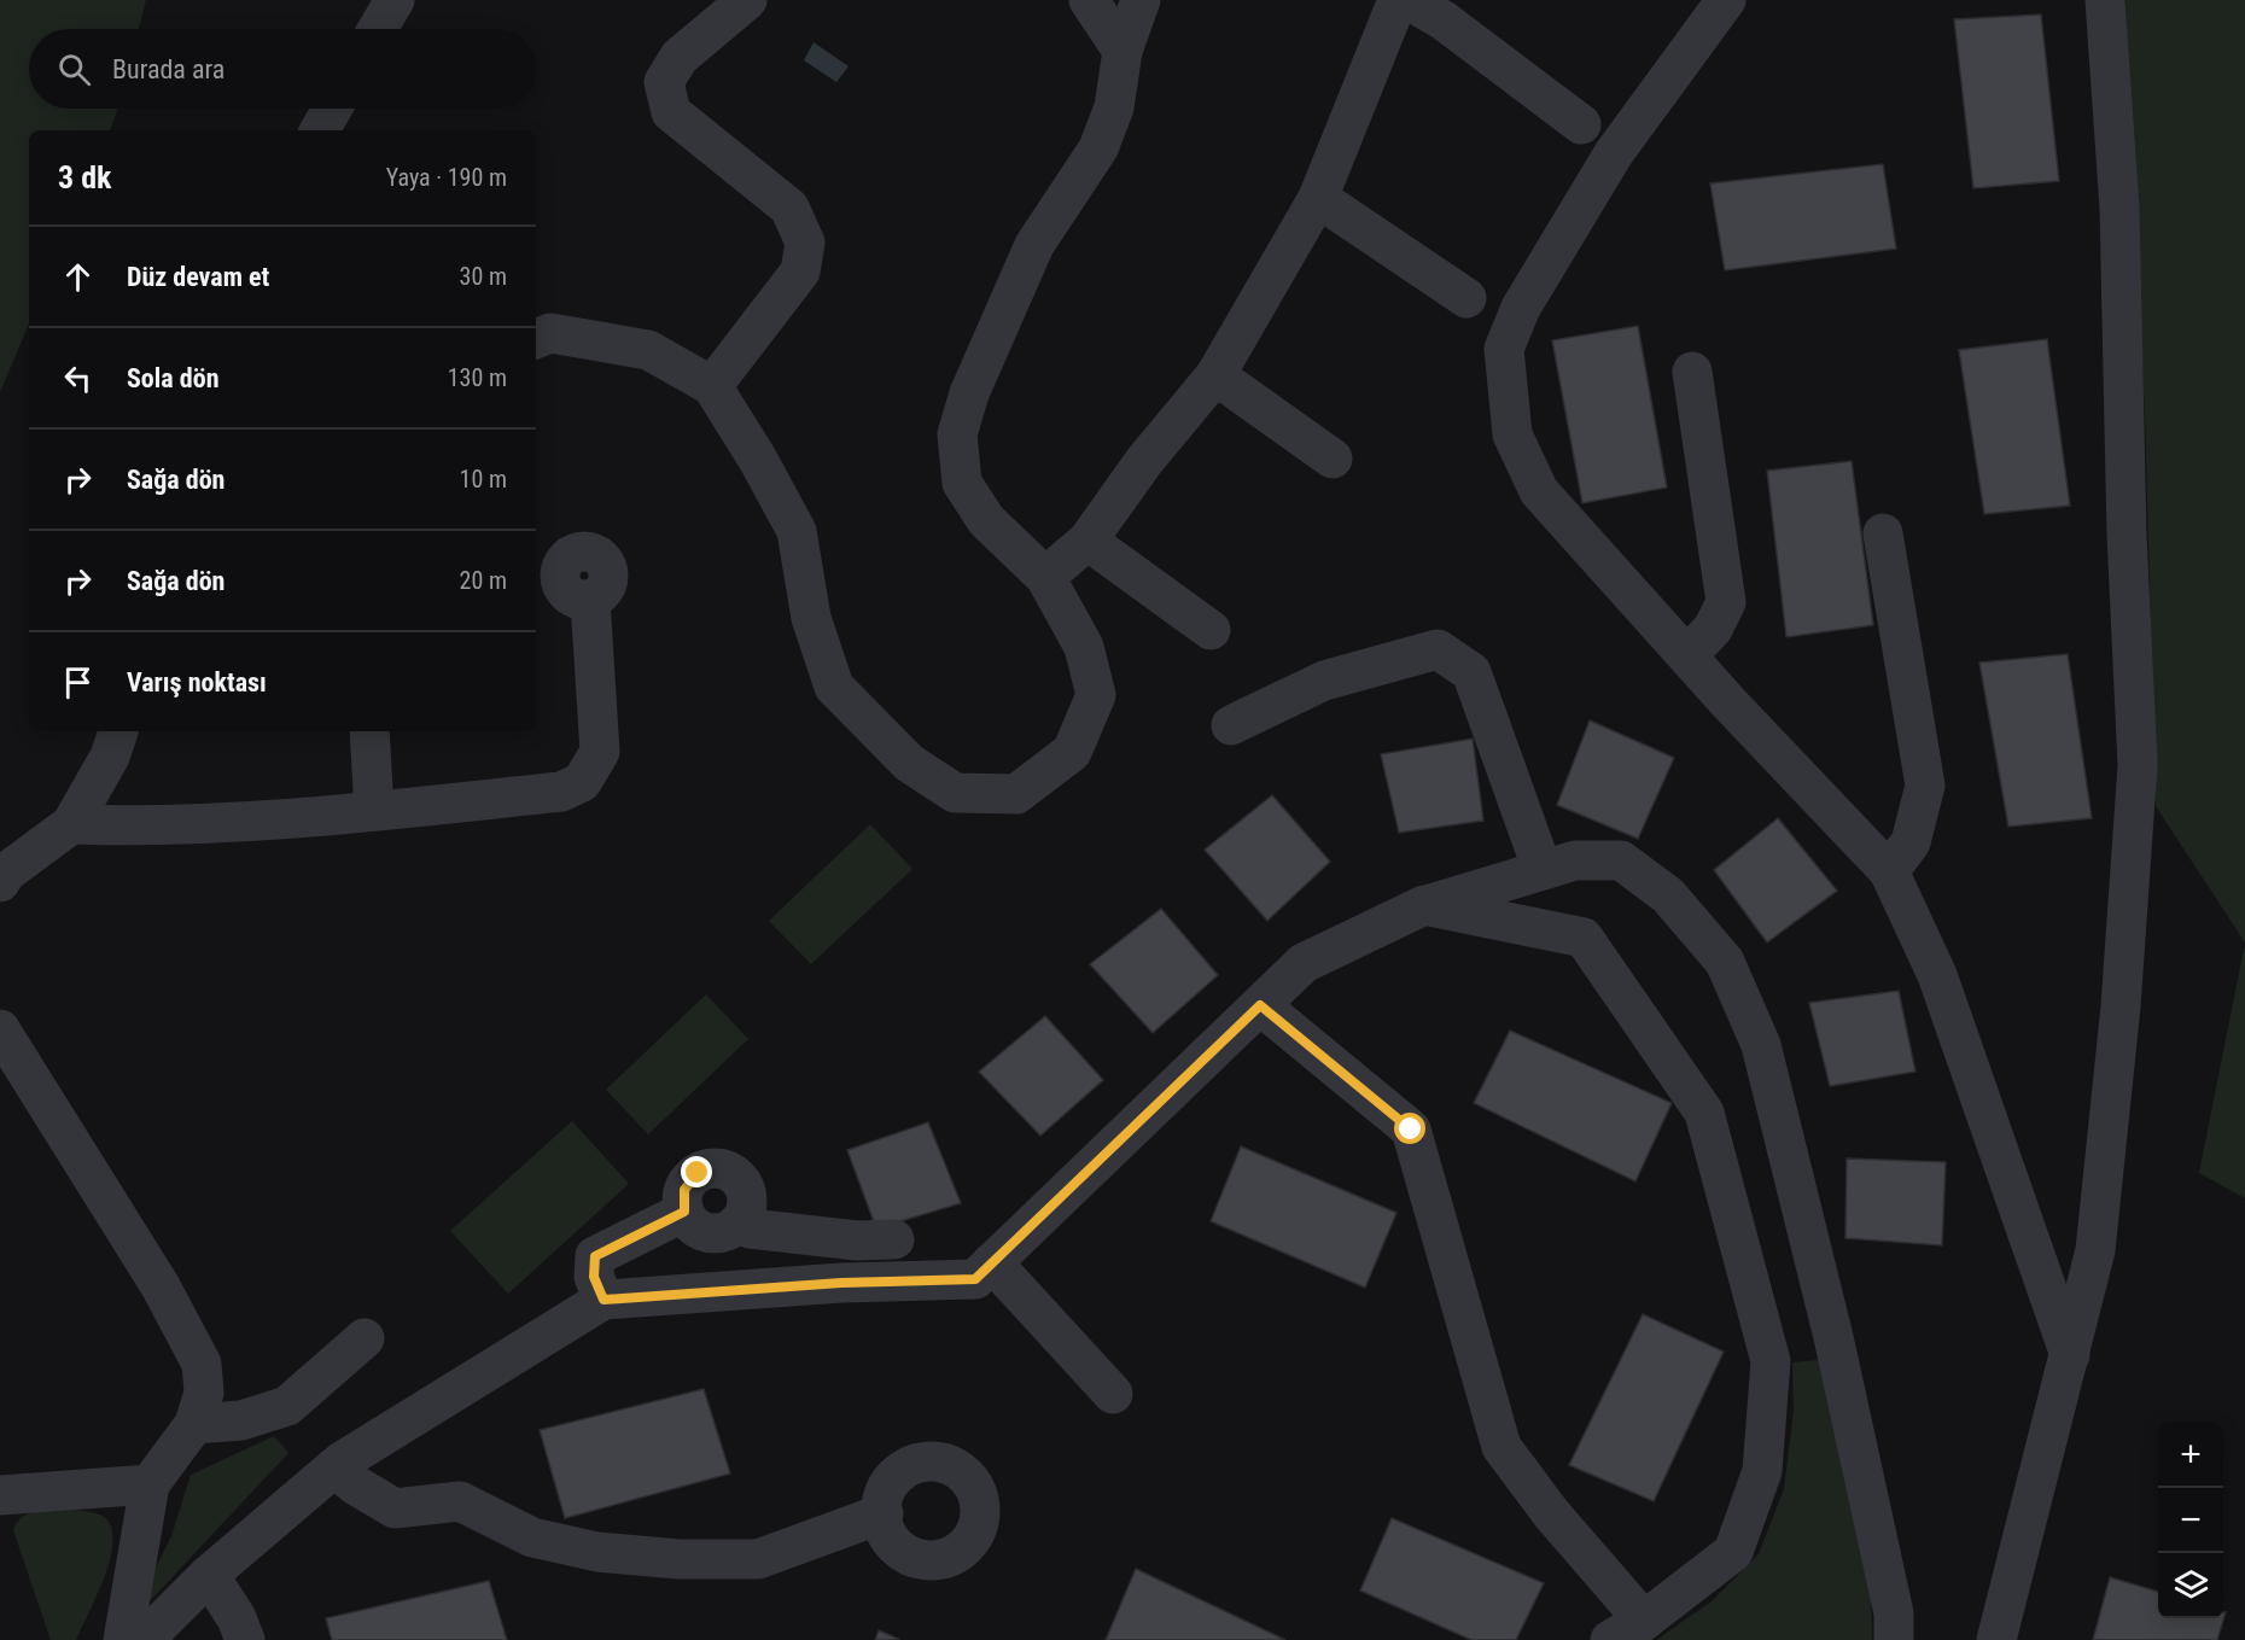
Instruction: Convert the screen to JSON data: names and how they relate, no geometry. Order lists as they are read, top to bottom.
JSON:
{
  "page": {
    "search": "Burada ara",
    "heading": ["3 dk", "Yaya · 190 m"],
    "list": [
      ["Düz devam et", "30 m"],
      ["Sola dön", "130 m"],
      ["Sağa dön", "10 m"],
      ["Sağa dön", "20 m"],
      "Varış noktası"
    ],
    "map_buttons": ["+", "−"]
  }
}
